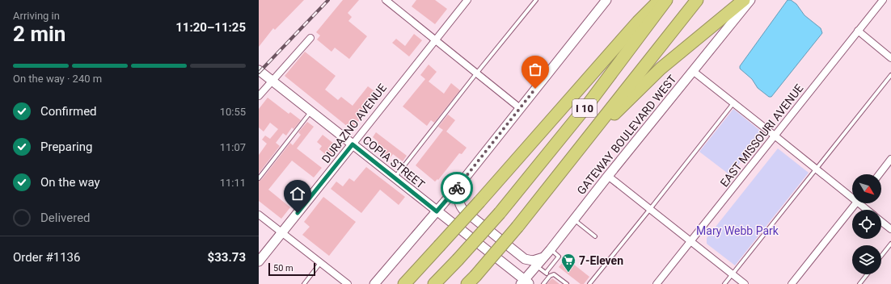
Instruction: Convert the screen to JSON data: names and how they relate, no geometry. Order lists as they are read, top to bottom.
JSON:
{
  "streets": {
    "highway": ["I 10"],
    "main road": ["DURAZNO AVENUE", "GATEWAY BOULEVARD WEST", "COPIA STREET"],
    "street": ["EAST MISSOURI AVENUE"]
  },
  "crossings": [
    ["DURAZNO AVENUE", "COPIA STREET"],
    ["GATEWAY BOULEVARD WEST", "COPIA STREET"]
  ],
  "parks": ["Mary Webb Park"],
  "places": {
    "supermarket": ["7-Eleven"]
  },
  "scale_bar": "50 m",
  "north": "bottom right",
  "page": {
    "heading": ["2 min", "Arriving in", "11:20–11:25"],
    "panel": ["Order #1136", "$33.73"],
    "bar": "On the way · 240 m",
    "list": [
      ["Confirmed", "10:55"],
      ["Preparing", "11:07"],
      ["On the way", "11:11"],
      "Delivered"
    ],
    "scale": "50 m"
  }
}
